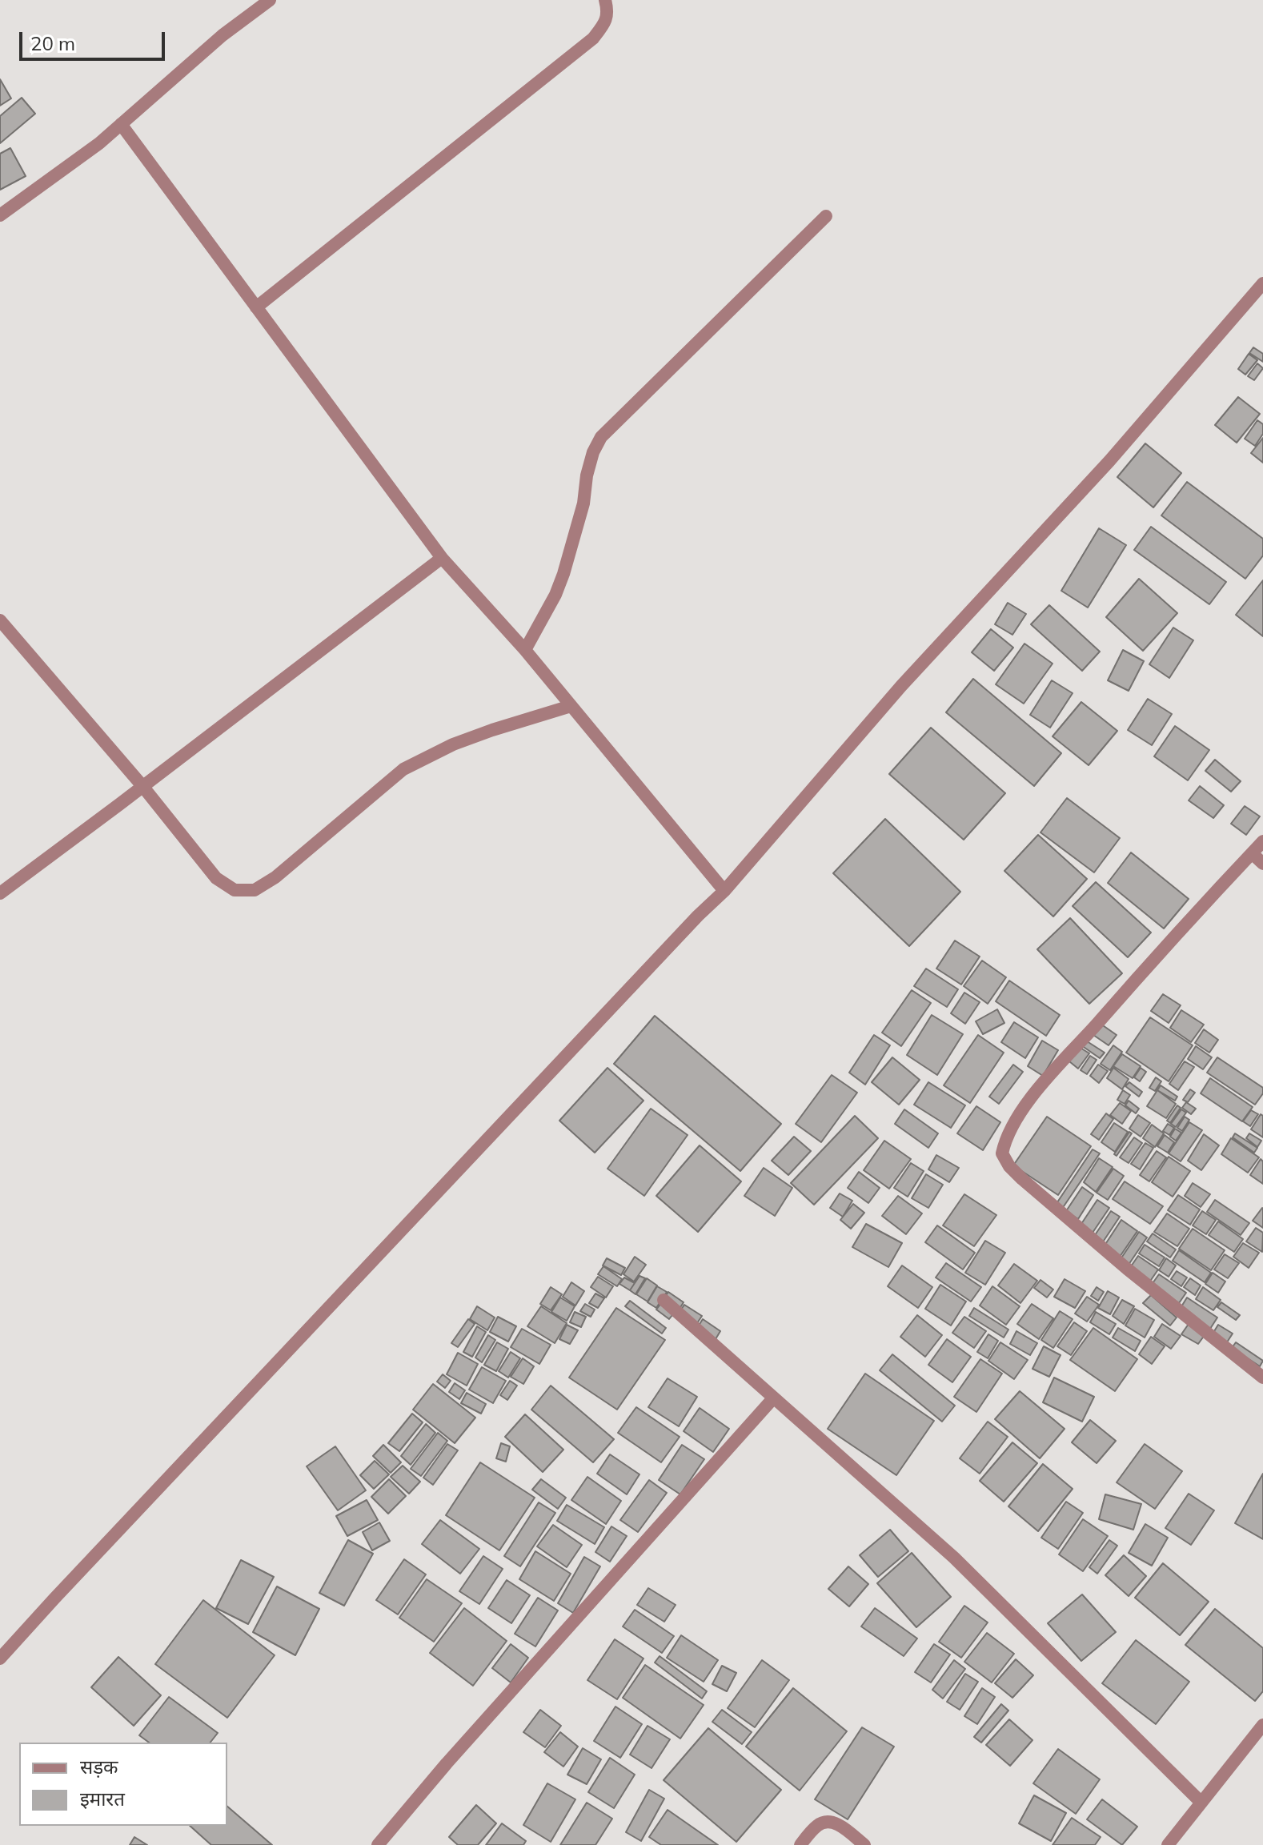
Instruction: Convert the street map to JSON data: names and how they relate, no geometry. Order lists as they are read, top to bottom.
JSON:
{
  "legend": ["सड़क", "इमारत"],
  "scale_bar": "20 m"
}
